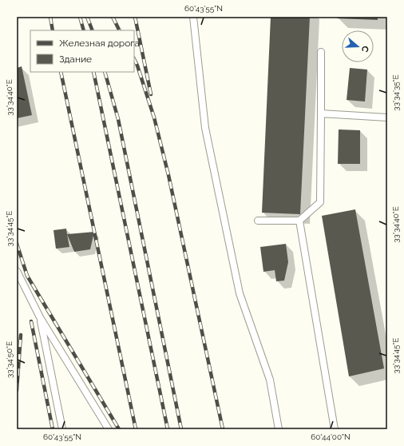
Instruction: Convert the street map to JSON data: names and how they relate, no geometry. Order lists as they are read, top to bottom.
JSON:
{
  "legend": ["Железная дорога", "Здание"],
  "north": "right",
  "coordinates": [
    "60°43'55\"N",
    "33°34'35\"E",
    "33°34'40\"E",
    "33°34'45\"E",
    "33°34'50\"E",
    "60°44'00\"N"
  ]
}
